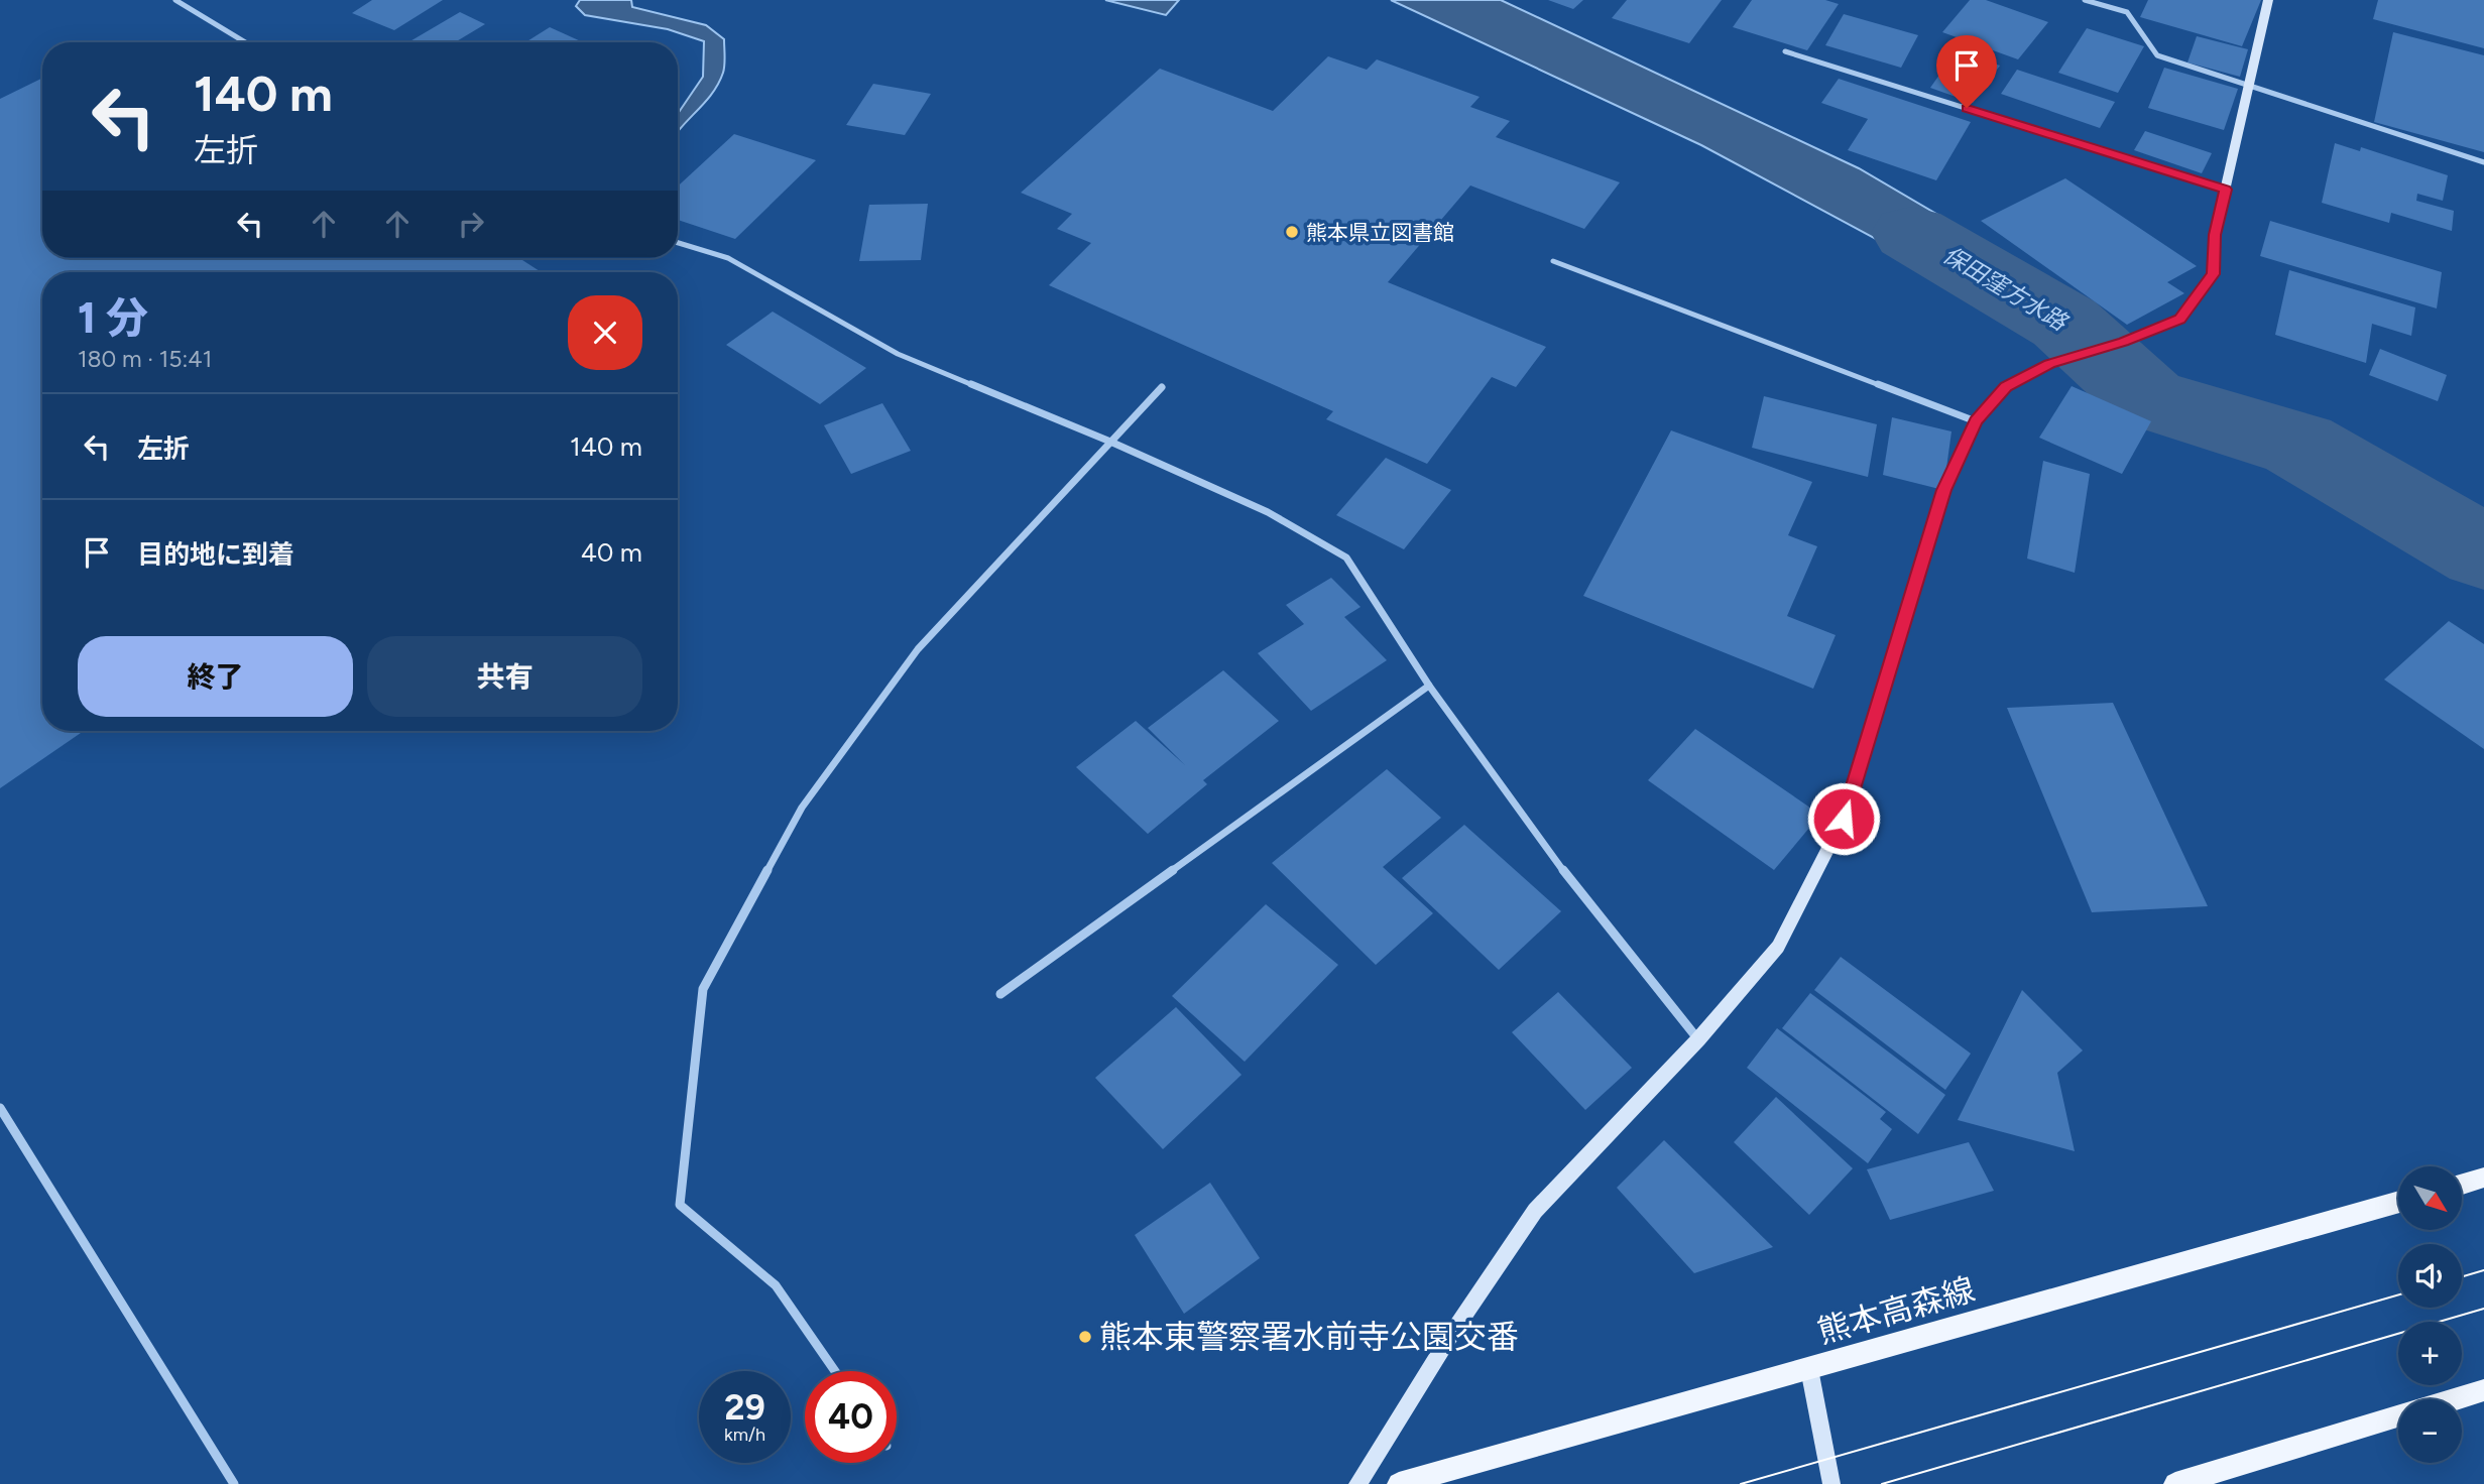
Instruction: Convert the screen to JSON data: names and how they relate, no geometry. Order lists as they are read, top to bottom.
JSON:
{
  "streets": {
    "main road": ["熊本高森線"]
  },
  "water": ["保田窪方水路"],
  "places": ["熊本県立図書館", "熊本東警察署水前寺公園交番"],
  "north": "bottom right",
  "page": {
    "turn": ["140 m", "左折"],
    "heading": ["1 分", "180 m · 15:41"],
    "list": [
      {
        "name": "左折",
        "value": "140 m"
      },
      {
        "name": "目的地に到着",
        "value": "40 m"
      }
    ],
    "buttons": ["終了", "共有"],
    "map_buttons": ["+", "−"],
    "speed": "29 km/h",
    "limit": "40"
  }
}
